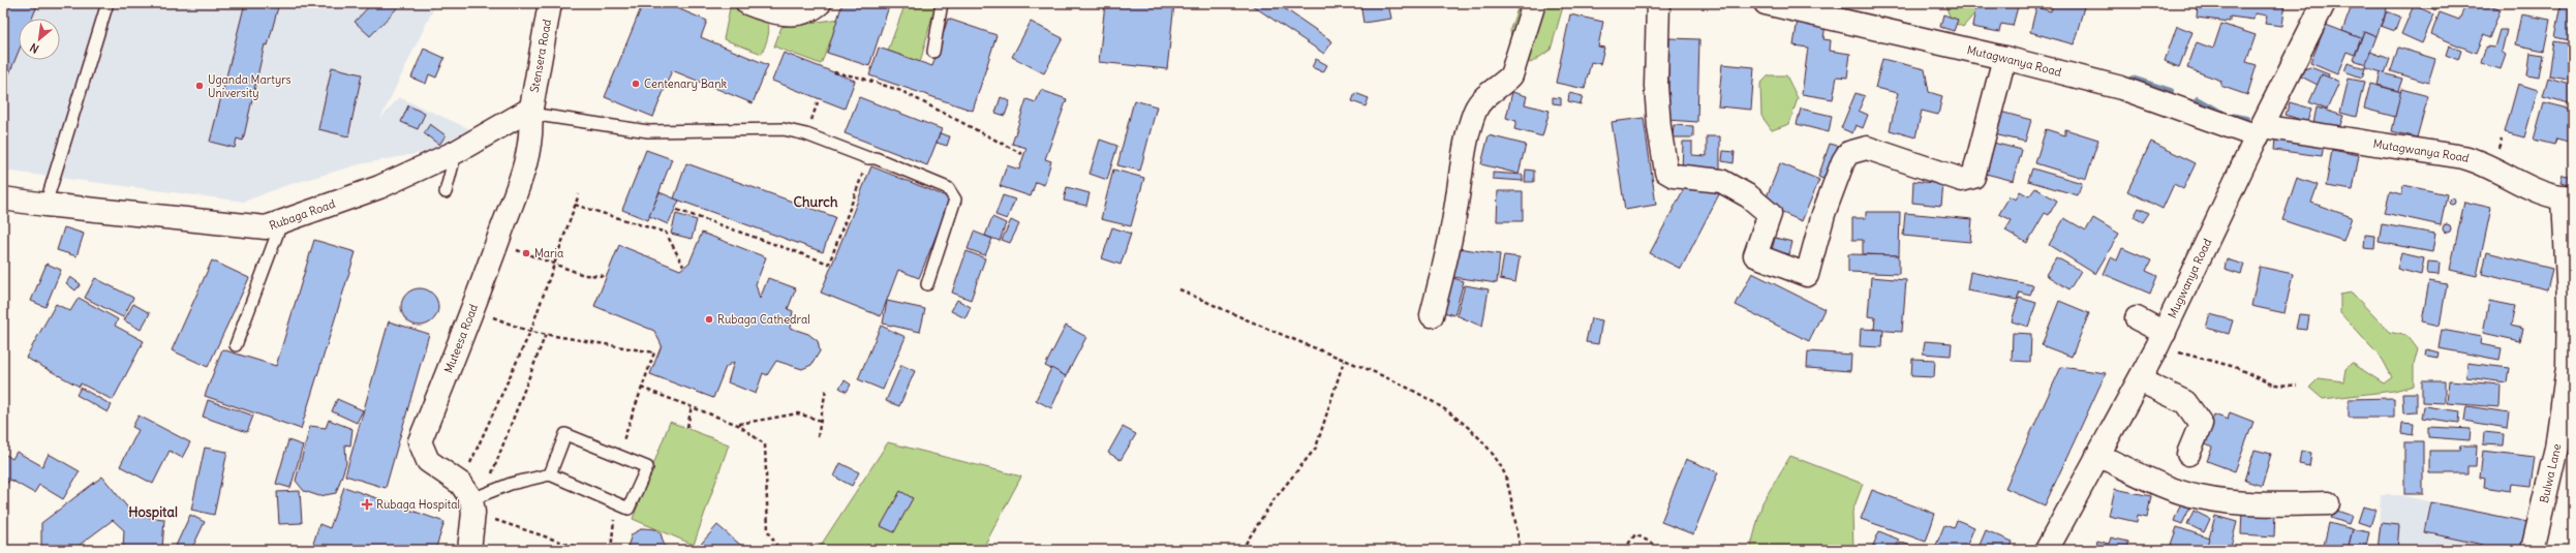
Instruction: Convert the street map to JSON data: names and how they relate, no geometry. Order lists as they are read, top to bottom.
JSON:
{
  "streets": {
    "street": [
      "Stensera Road",
      "Mutagwanya Road",
      "Rubaga Road",
      "Mugwanya Road",
      "Muteesa Road",
      "Bulwa Lane"
    ]
  },
  "crossings": [
    ["Stensera Road", "Rubaga Road"],
    ["Stensera Road", "Muteesa Road"],
    ["Mutagwanya Road", "Mugwanya Road"],
    ["Mutagwanya Road", "Bulwa Lane"],
    ["Rubaga Road", "Muteesa Road"]
  ],
  "districts": ["Church", "Hospital"],
  "places": {
    "other": [
      "Centenary Bank",
      "Uganda Martyrs University",
      "Maria",
      "Rubaga Cathedral"
    ],
    "health": ["Rubaga Hospital"]
  },
  "north": "bottom left"
}
